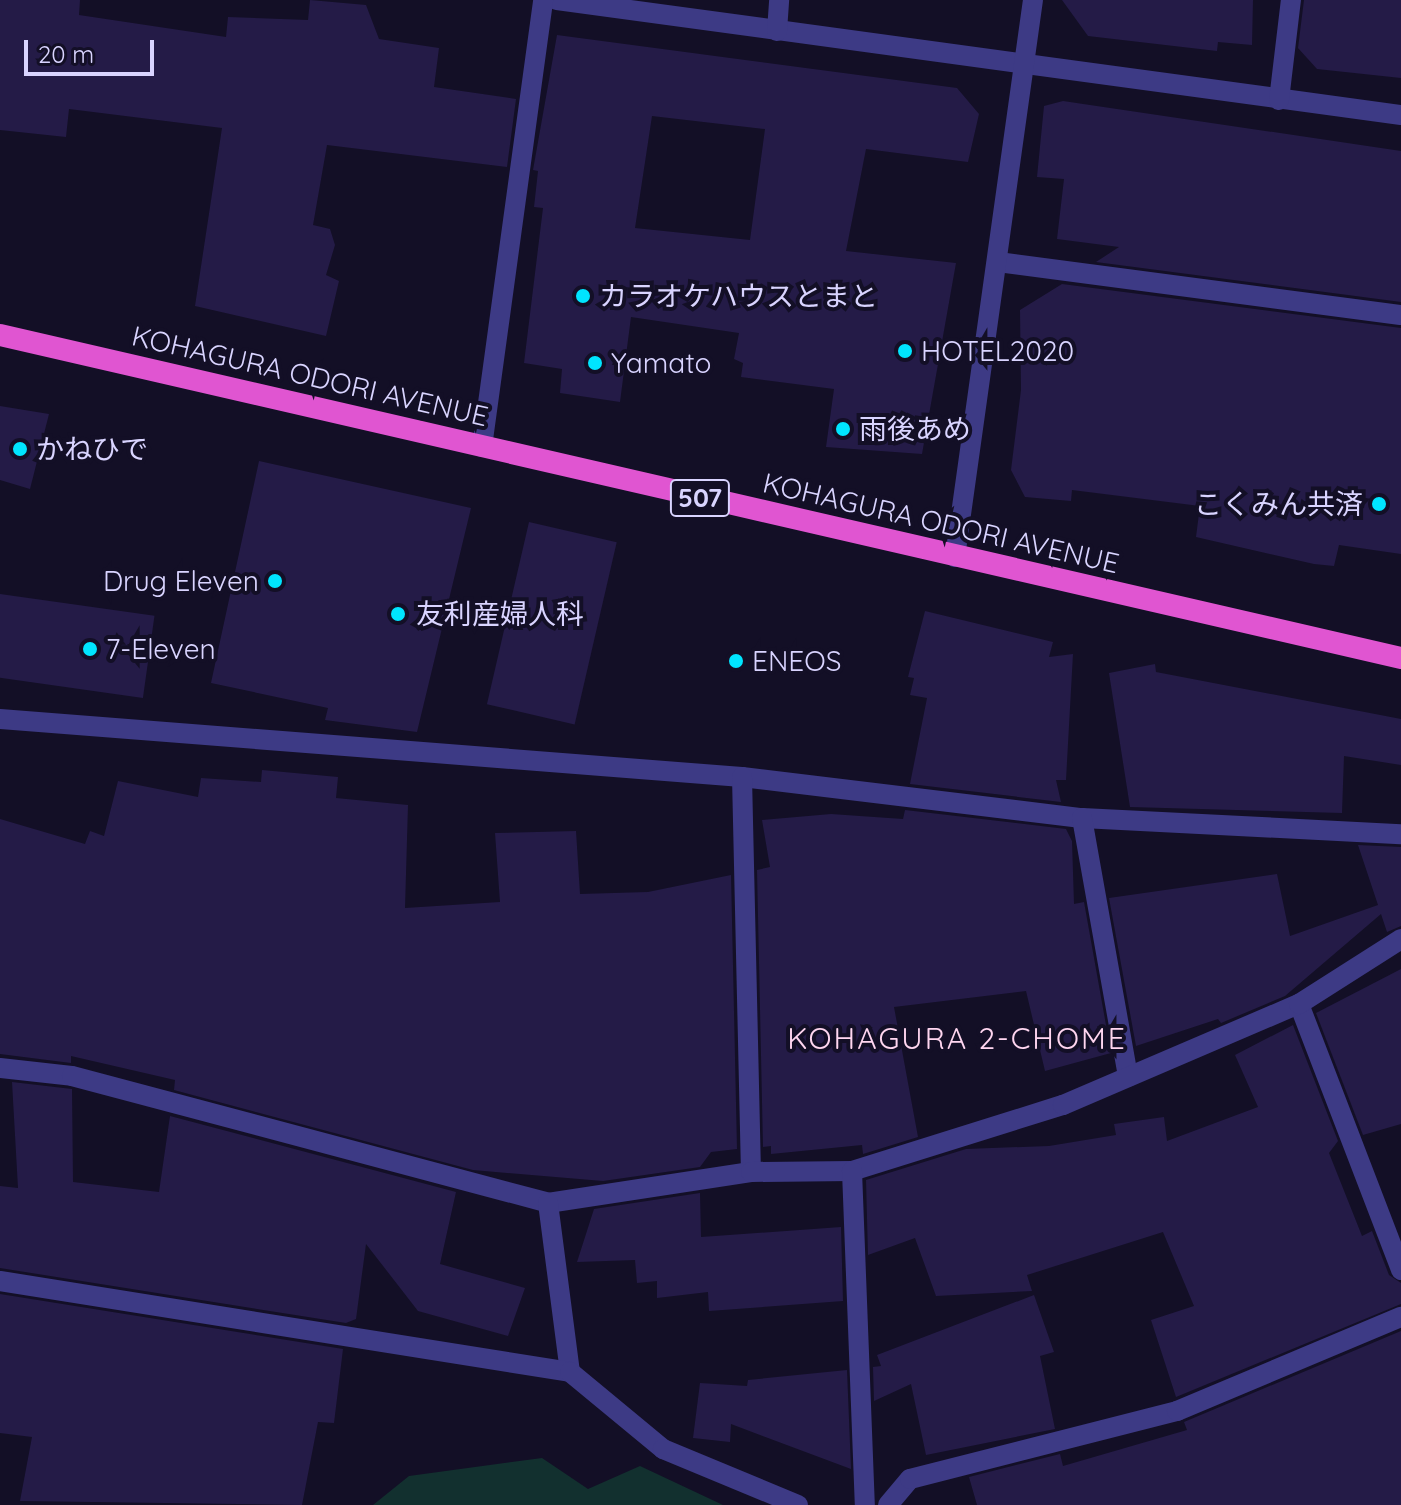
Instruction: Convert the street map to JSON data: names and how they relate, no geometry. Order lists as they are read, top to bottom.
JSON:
{
  "streets": {
    "highway": ["KOHAGURA ODORI AVENUE", "507"]
  },
  "districts": ["KOHAGURA 2-CHOME"],
  "places": [
    "カラオケハウスとまと",
    "HOTEL2020",
    "Yamato",
    "雨後あめ",
    "かねひで",
    "こくみん共済",
    "Drug Eleven",
    "友利産婦人科",
    "7-Eleven",
    "ENEOS"
  ],
  "scale_bar": "20 m"
}
